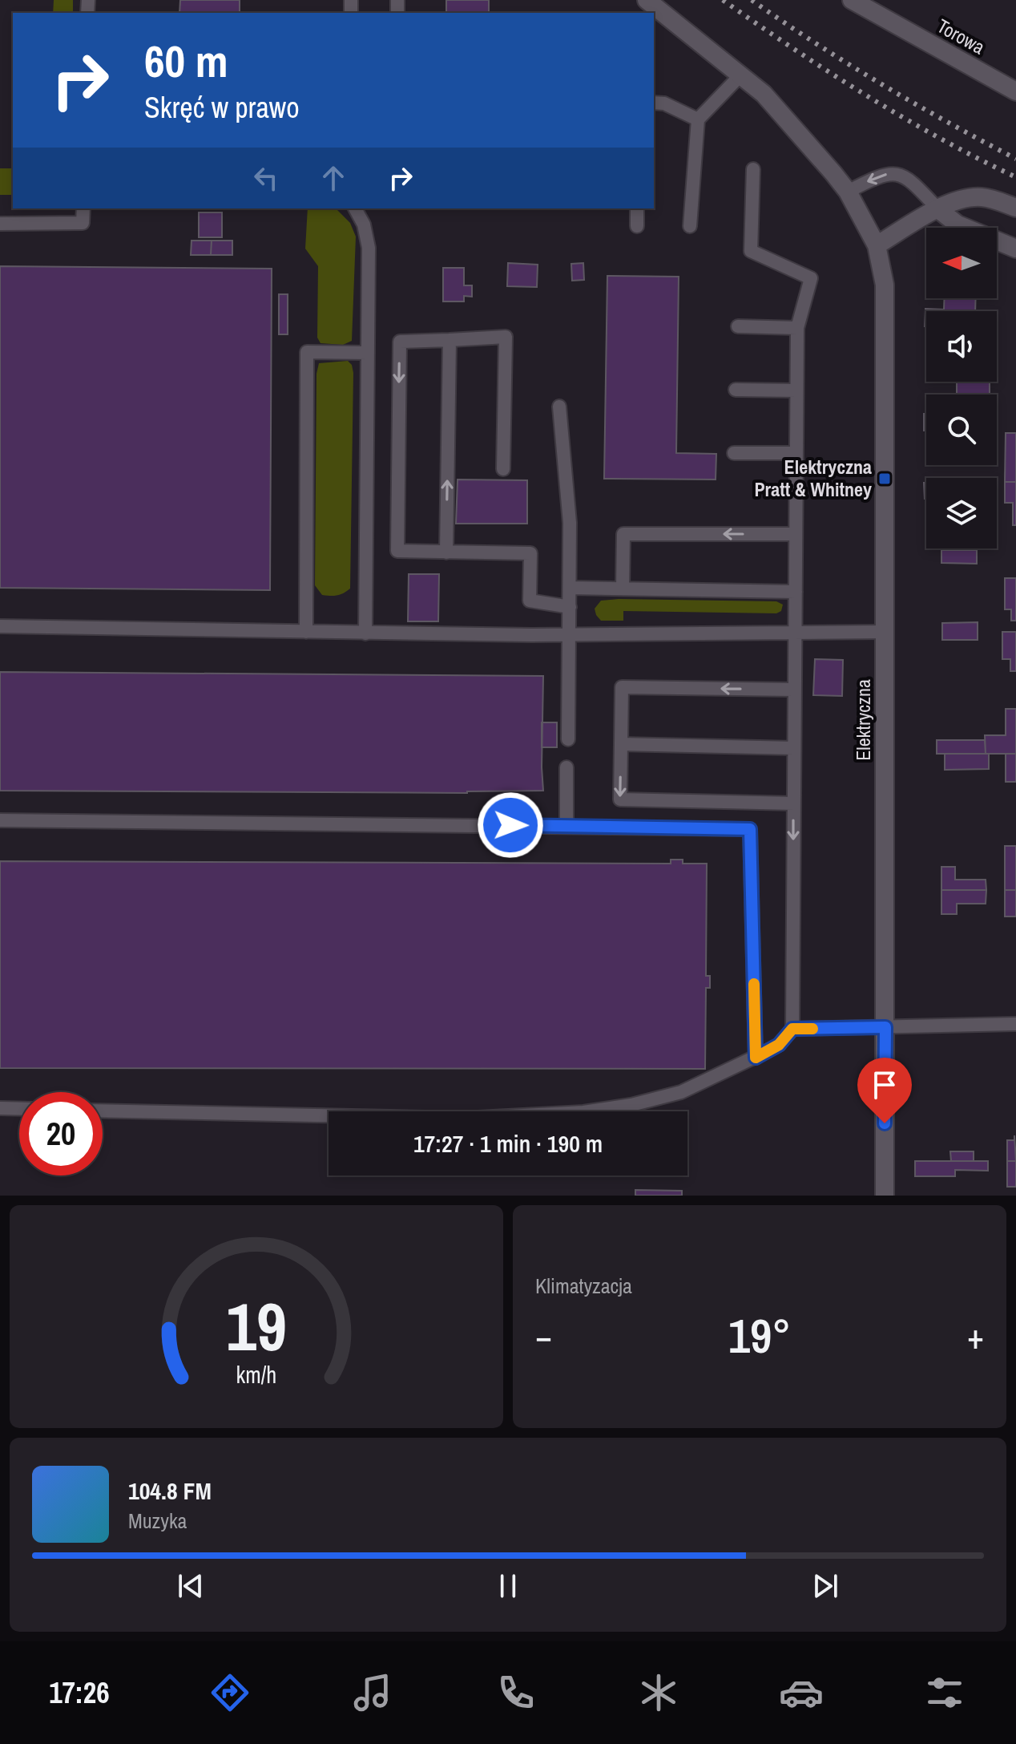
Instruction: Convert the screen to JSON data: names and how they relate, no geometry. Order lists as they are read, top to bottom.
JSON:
{
  "streets": {
    "street": ["Torowa", "Elektryczna"]
  },
  "places": {
    "transit": ["Elektryczna Pratt & Whitney"]
  },
  "north": "left",
  "page": {
    "turn": ["60 m", "Skręć w prawo"],
    "limit": "20",
    "trip": "17:27 · 1 min · 190 m",
    "tile": "Klimatyzacja",
    "heat": ["−", "19°", "+"],
    "song": ["104.8 FM", "Muzyka"],
    "tabs": "17:26",
    "gauge": ["19", "km/h"]
  }
}
